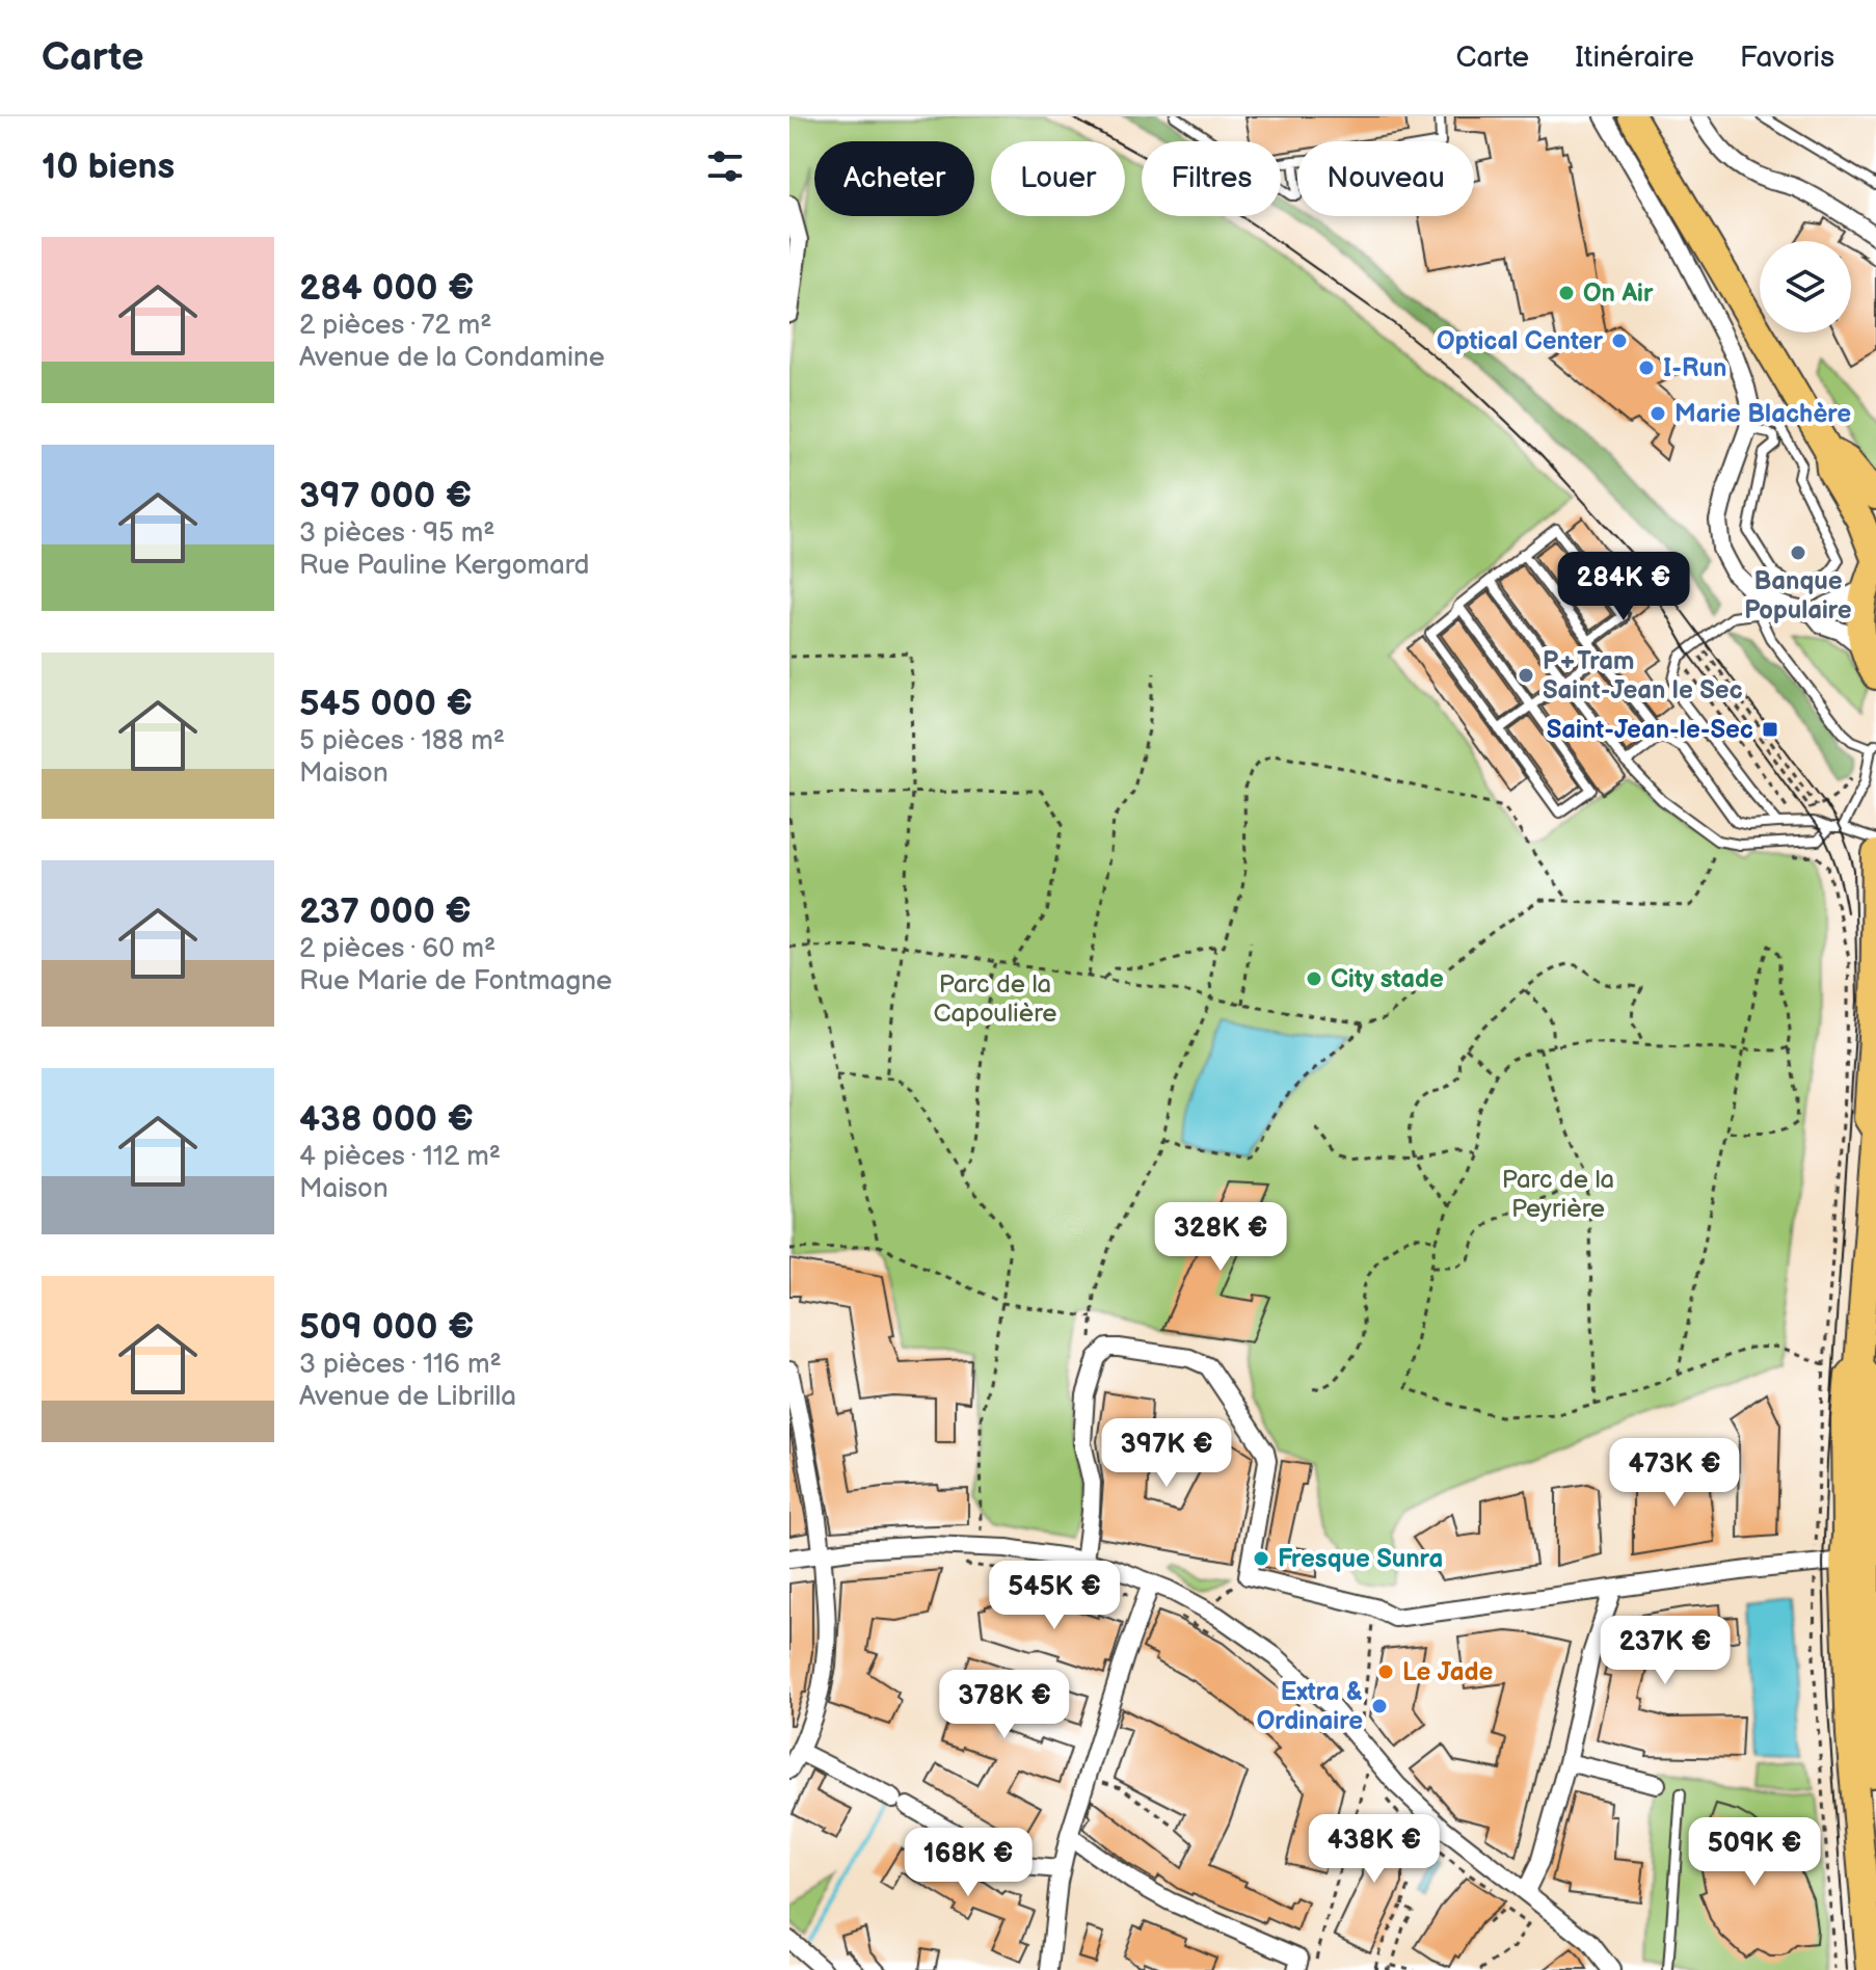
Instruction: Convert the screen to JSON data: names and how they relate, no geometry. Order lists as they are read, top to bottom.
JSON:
{
  "parks": ["Parc de la Capoulière", "Parc de la Peyrière"],
  "places": {
    "other": [
      "On Air",
      "Optical Center",
      "I-Run",
      "Marie Blachère",
      "Banque Populaire",
      "P+Tram Saint-Jean le Sec",
      "City stade",
      "Fresque Sunra",
      "Le Jade",
      "Extra & Ordinaire"
    ],
    "transit": ["Saint-Jean-le-Sec"]
  },
  "page": {
    "header": "Carte",
    "nav": ["Carte", "Itinéraire", "Favoris"],
    "heading": "10 biens",
    "chip": [
      "Acheter",
      "Louer",
      "Filtres",
      "Nouveau"
    ],
    "list": [
      {
        "name": "284 000 €",
        "note": "2 pièces · 72 m² · Avenue de la Condamine"
      },
      {
        "name": "397 000 €",
        "note": "3 pièces · 95 m² · Rue Pauline Kergomard"
      },
      {
        "name": "545 000 €",
        "note": "5 pièces · 188 m² · Maison"
      },
      {
        "name": "237 000 €",
        "note": "2 pièces · 60 m² · Rue Marie de Fontmagne"
      },
      {
        "name": "438 000 €",
        "note": "4 pièces · 112 m² · Maison"
      },
      {
        "name": "509 000 €",
        "note": "3 pièces · 116 m² · Avenue de Librilla"
      }
    ],
    "price": [
      "284K €",
      "328K €",
      "397K €",
      "473K €",
      "545K €",
      "237K €",
      "378K €",
      "438K €",
      "509K €",
      "168K €"
    ]
  }
}
